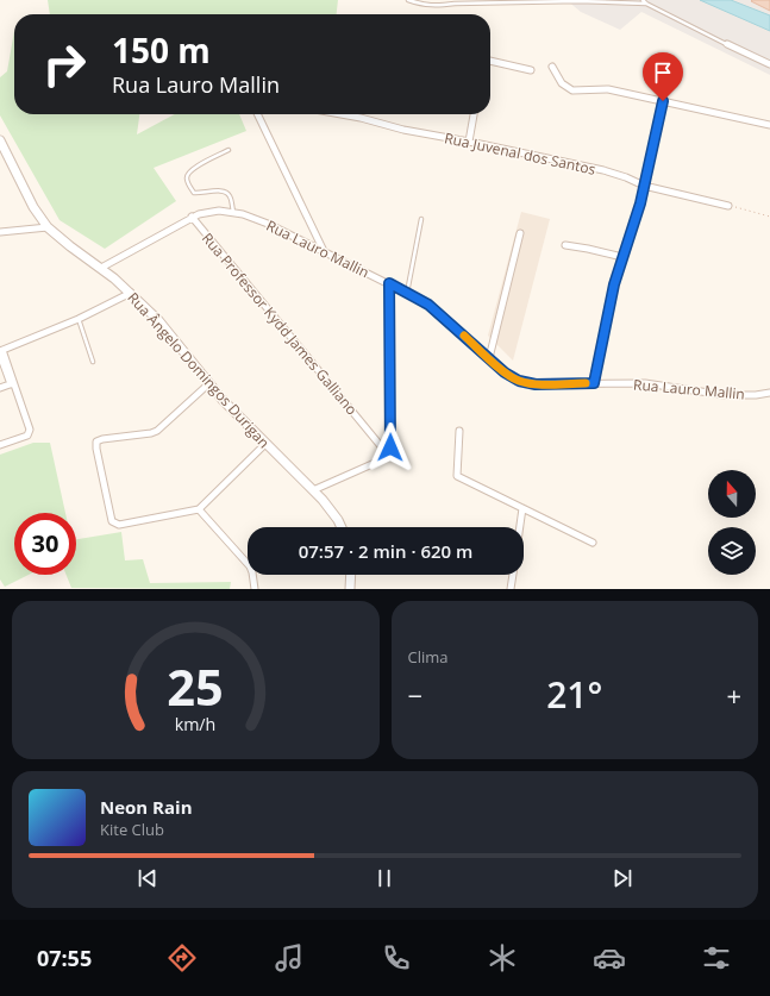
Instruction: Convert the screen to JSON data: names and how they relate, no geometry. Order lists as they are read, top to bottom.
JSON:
{
  "streets": {
    "street": [
      "Rua Juvenal dos Santos",
      "Rua Lauro Mallin",
      "Rua Professor Kydd James Galliano",
      "Rua Ângelo Domingos Durigan"
    ]
  },
  "crossings": [
    ["Rua Lauro Mallin", "Rua Professor Kydd James Galliano"],
    ["Rua Lauro Mallin", "Rua Ângelo Domingos Durigan"]
  ],
  "north": "top",
  "page": {
    "turn": ["150 m", "Rua Lauro Mallin"],
    "limit": "30",
    "trip": "07:57 · 2 min · 620 m",
    "tile": "Clima",
    "heat": ["−", "21°", "+"],
    "song": ["Neon Rain", "Kite Club"],
    "tabs": "07:55",
    "gauge": ["25", "km/h"]
  }
}
